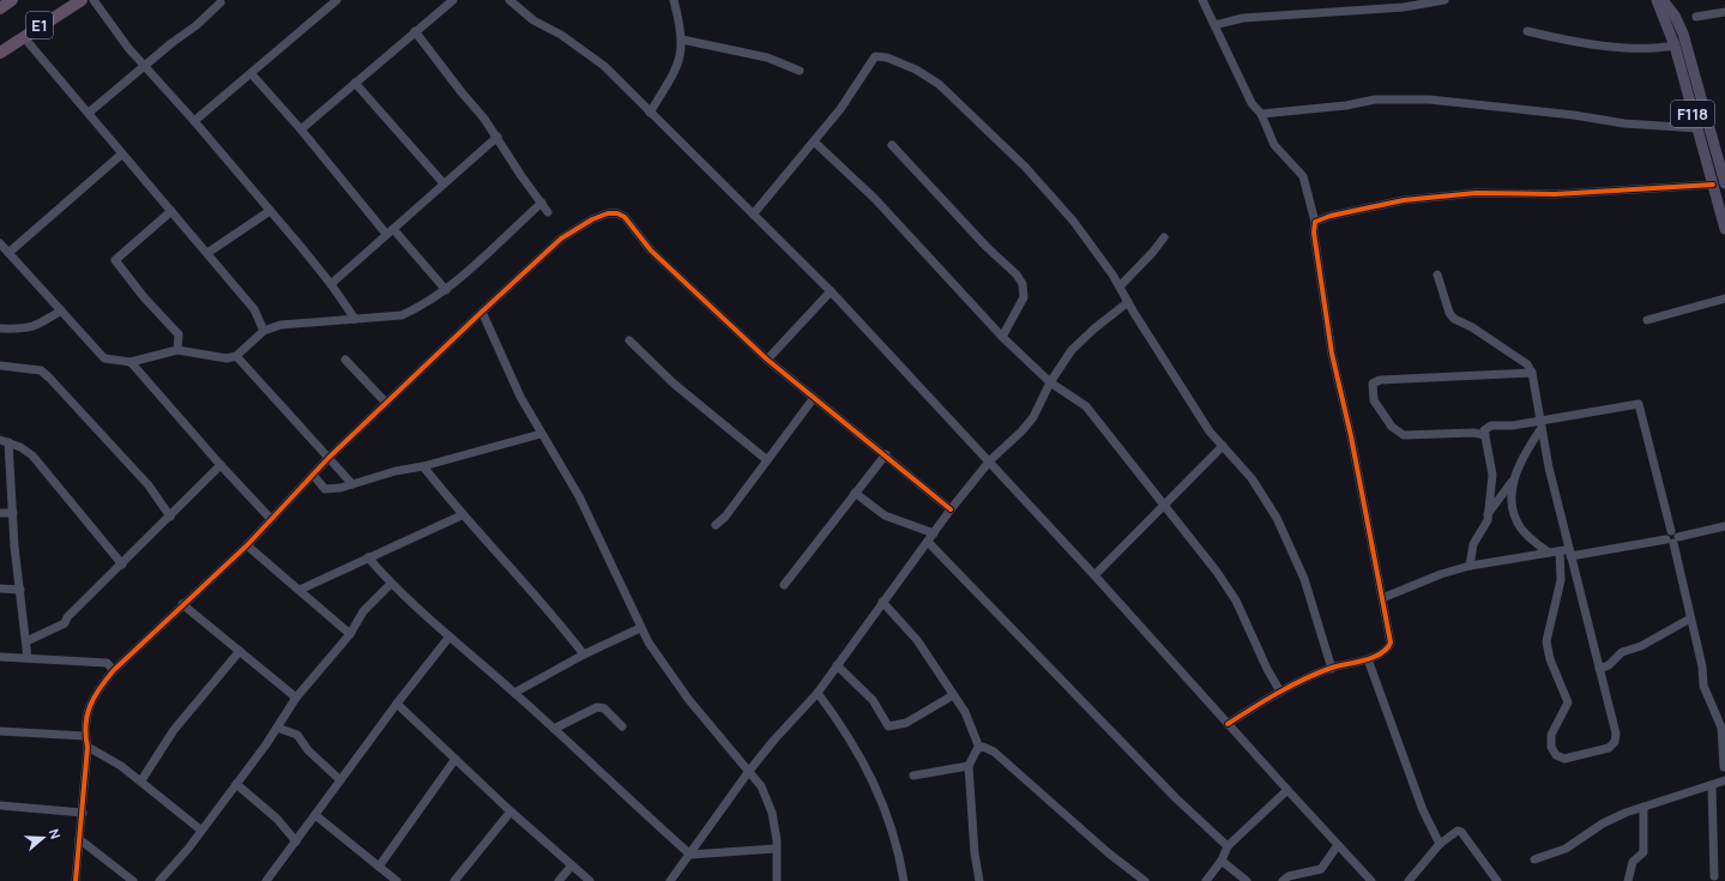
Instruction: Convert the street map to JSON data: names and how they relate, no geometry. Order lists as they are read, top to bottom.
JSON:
{
  "streets": {
    "highway": ["E1"],
    "main road": ["F118"]
  },
  "north": "right"
}
